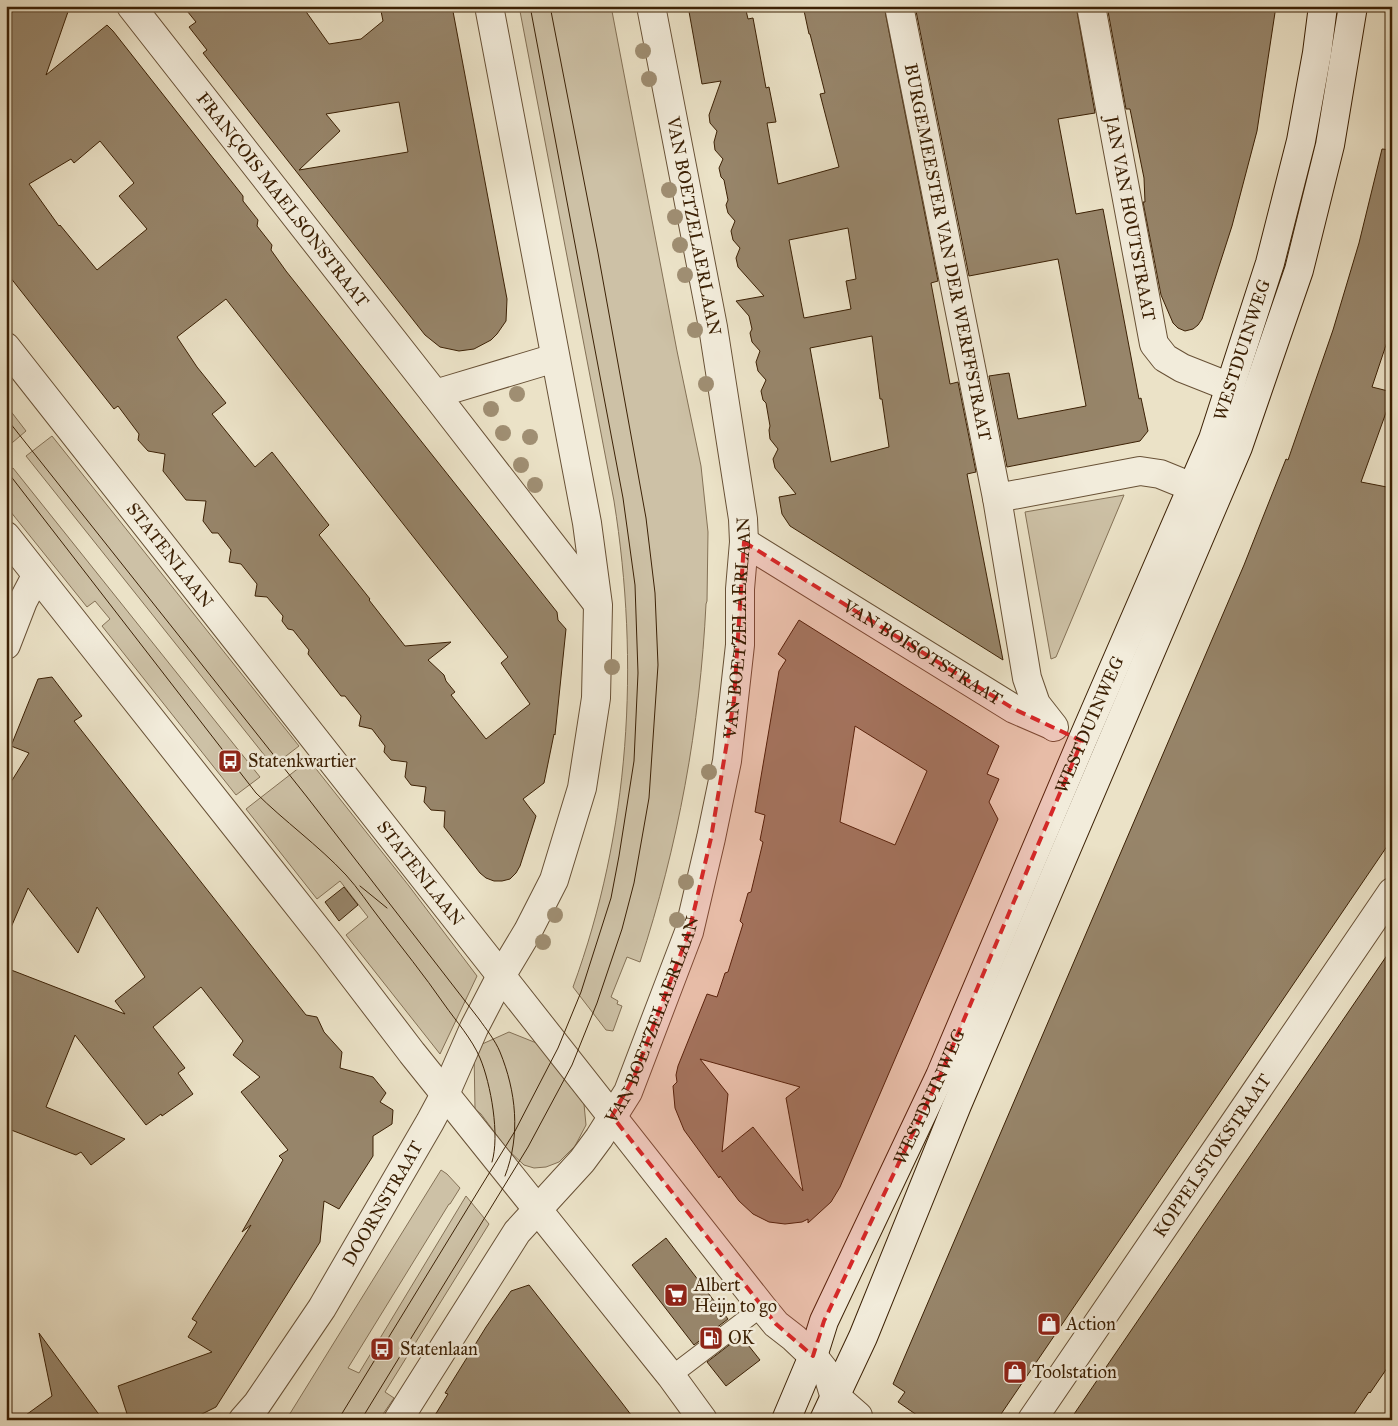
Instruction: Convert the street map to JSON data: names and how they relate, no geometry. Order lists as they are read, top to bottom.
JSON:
{
  "streets": {
    "street": [
      "FRANÇOIS MAELSONSTRAAT",
      "JAN VAN HOUTSTRAAT",
      "VAN BOETZELAERLAAN",
      "BURGEMEESTER VAN DER WERFFSTRAAT",
      "WESTDUINWEG",
      "STATENLAAN",
      "VAN BOISOTSTRAAT",
      "KOPPELSTOKSTRAAT",
      "DOORNSTRAAT"
    ]
  },
  "crossings": [
    ["JAN VAN HOUTSTRAAT", "WESTDUINWEG"],
    ["VAN BOETZELAERLAAN", "STATENLAAN"],
    ["VAN BOETZELAERLAAN", "VAN BOISOTSTRAAT"],
    ["BURGEMEESTER VAN DER WERFFSTRAAT", "VAN BOISOTSTRAAT"],
    ["WESTDUINWEG", "STATENLAAN"],
    ["WESTDUINWEG", "VAN BOISOTSTRAAT"],
    ["STATENLAAN", "DOORNSTRAAT"]
  ],
  "places": {
    "bus stop": ["Statenkwartier", "Statenlaan"],
    "supermarket": ["Albert Heijn to go"],
    "shop": ["Action", "Toolstation"],
    "fuel station": ["OK"]
  }
}
